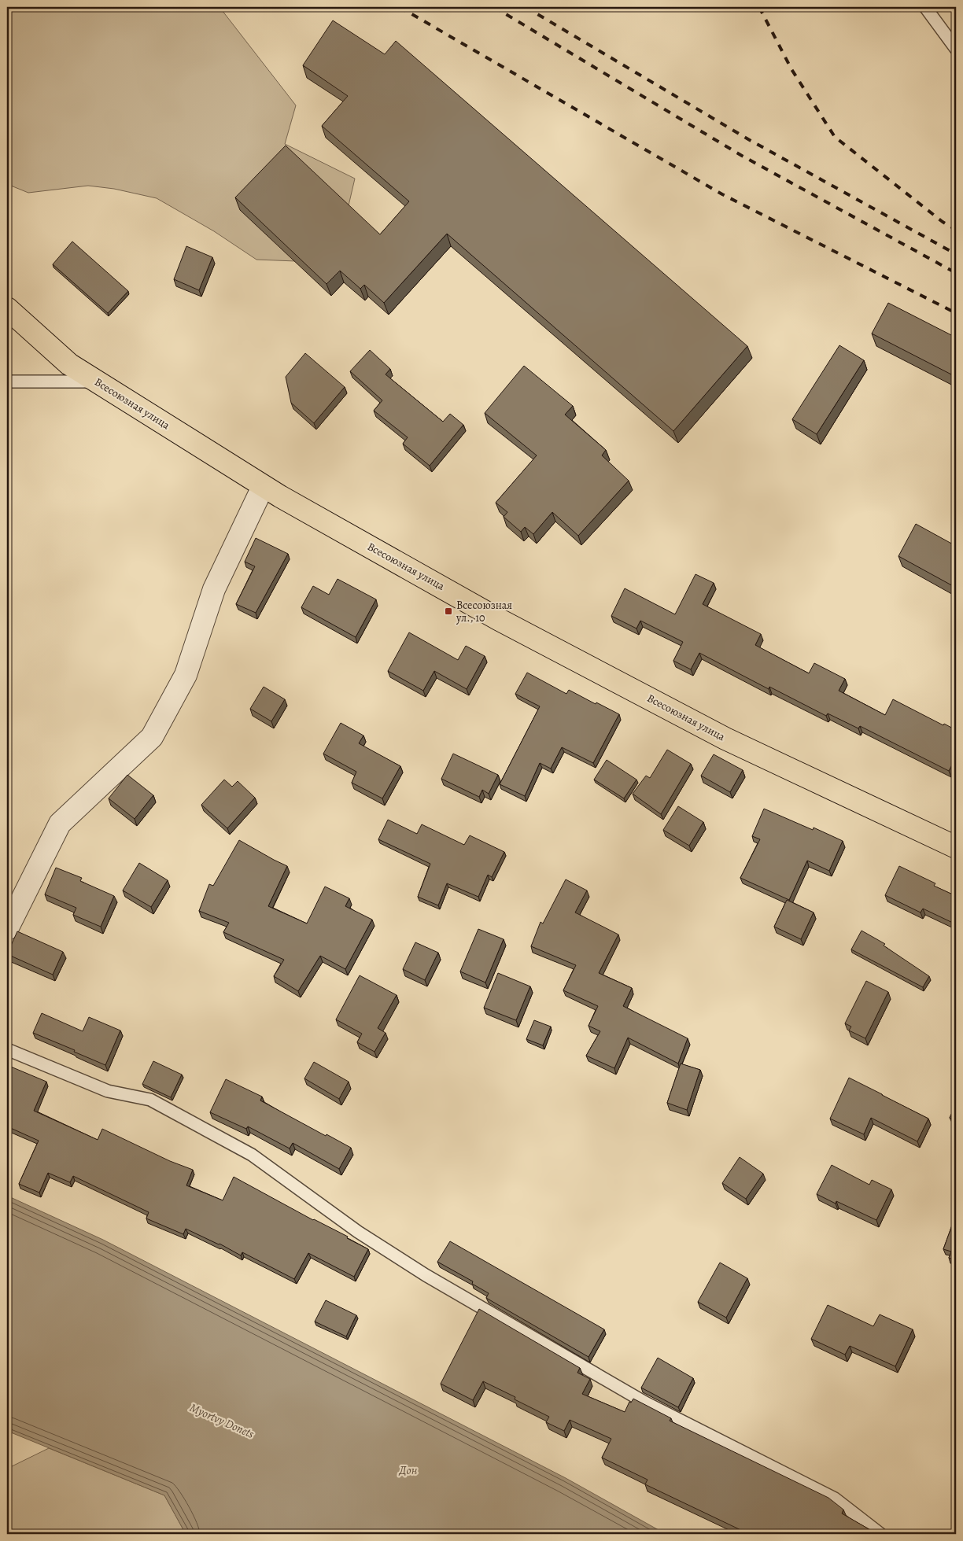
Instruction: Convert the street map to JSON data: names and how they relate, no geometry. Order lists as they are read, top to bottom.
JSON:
{
  "streets": {
    "highway": ["Всесоюзная улица"]
  },
  "water": ["Myortvy Donets", "Дон"],
  "places": {
    "transit": ["Всесоюзная ул., 10"]
  }
}
